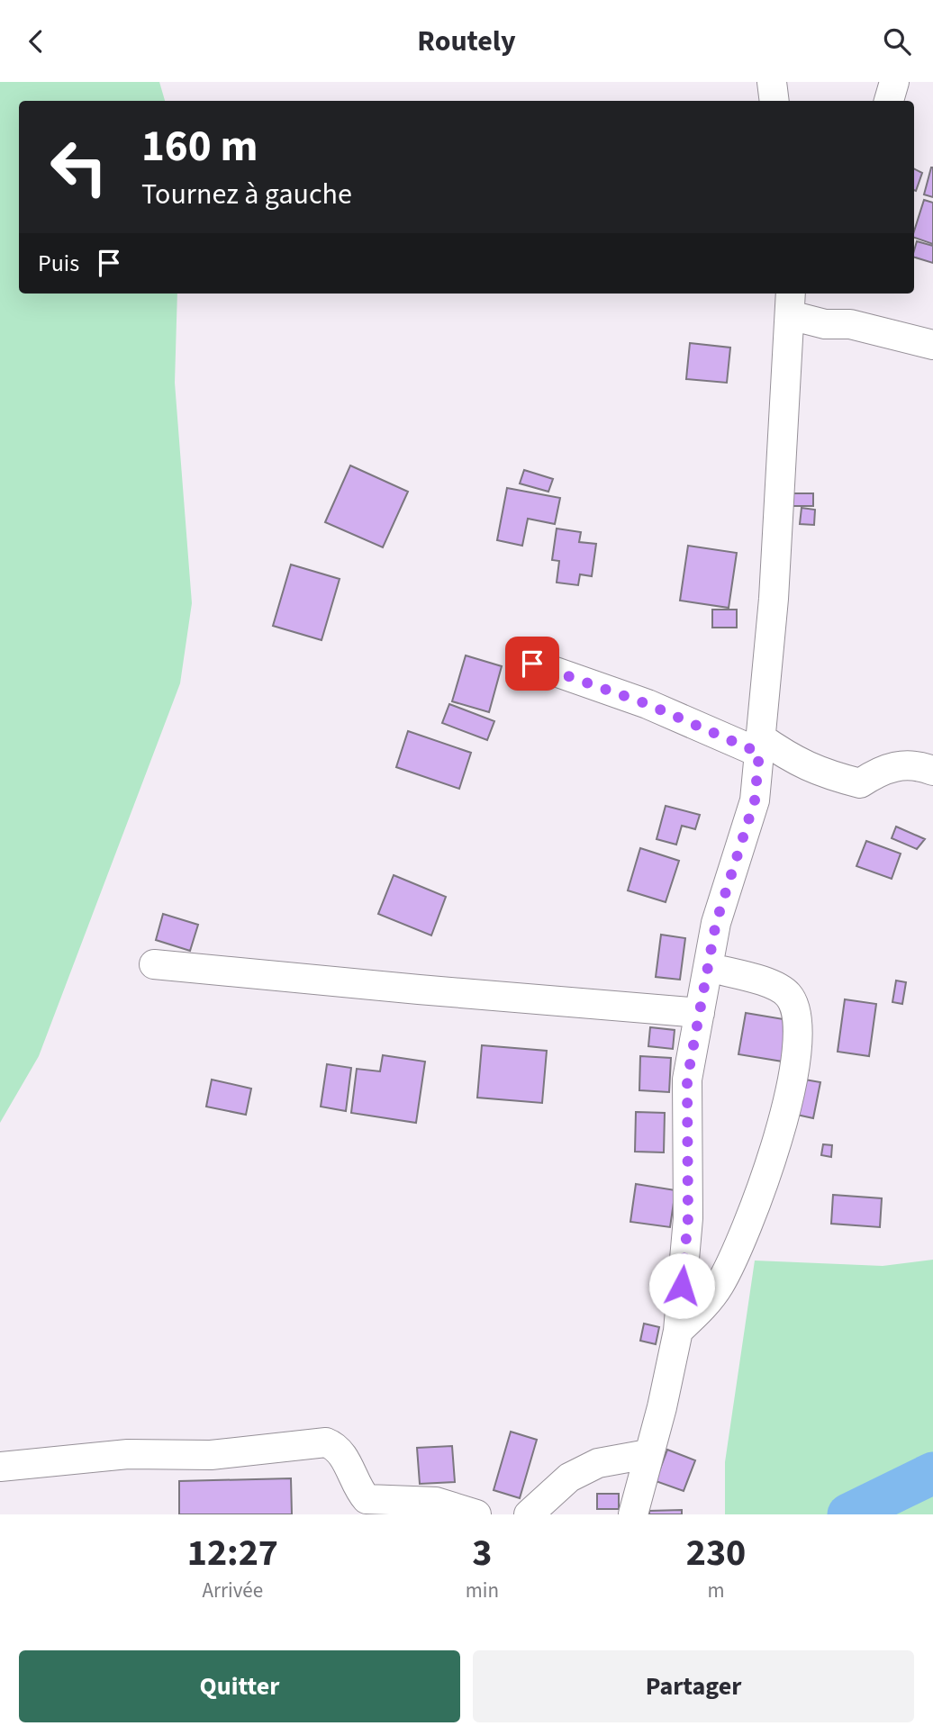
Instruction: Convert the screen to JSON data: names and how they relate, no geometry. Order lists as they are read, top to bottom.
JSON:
{
  "page": {
    "header": "Routely",
    "turn": ["160 m", "Tournez à gauche"],
    "then": "Puis",
    "eta": [
      "12:27",
      "Arrivée",
      "3",
      "min",
      "230",
      "m"
    ],
    "buttons": ["Quitter", "Partager"]
  }
}
